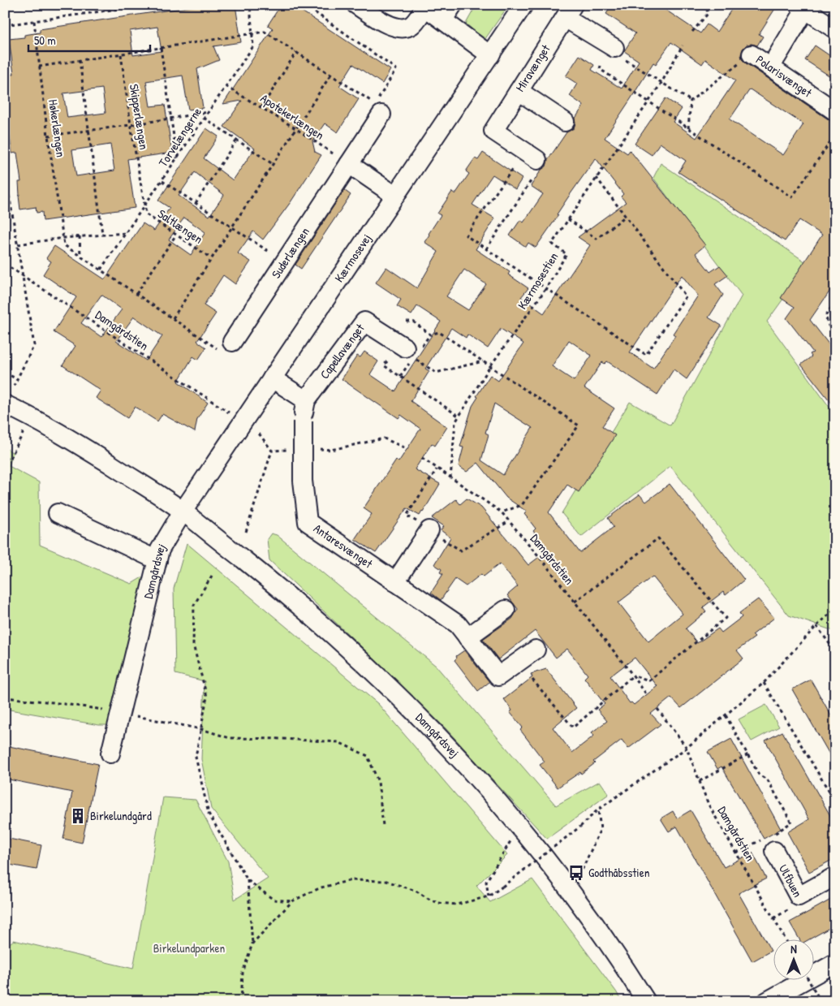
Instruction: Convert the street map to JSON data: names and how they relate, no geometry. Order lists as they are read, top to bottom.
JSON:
{
  "streets": {
    "street": [
      "Miravænget",
      "Polarisvænget",
      "Suderlængen",
      "Kærmosevej",
      "Capellavænget",
      "Antaresvænget",
      "Damgårdsvej",
      "Ulfbuen"
    ],
    "path": [
      "Skipperlængen",
      "Apotekerlængen",
      "Høkerlængen",
      "Torvelængerne",
      "Saltlængen",
      "Kærmosestien",
      "Damgårdstien"
    ]
  },
  "crossings": [
    ["Skipperlængen", "Torvelængerne"],
    ["Skipperlængen", "Saltlængen"],
    ["Apotekerlængen", "Torvelængerne"],
    ["Apotekerlængen", "Suderlængen"],
    ["Torvelængerne", "Saltlængen"],
    ["Kærmosevej", "Damgårdsvej"],
    ["Kærmosestien", "Damgårdstien"],
    ["Capellavænget", "Antaresvænget"]
  ],
  "parks": ["Birkelundparken"],
  "places": {
    "building": ["Birkelundgård"],
    "bus stop": ["Godthåbsstien"]
  },
  "scale_bar": "50 m",
  "north": "top"
}
